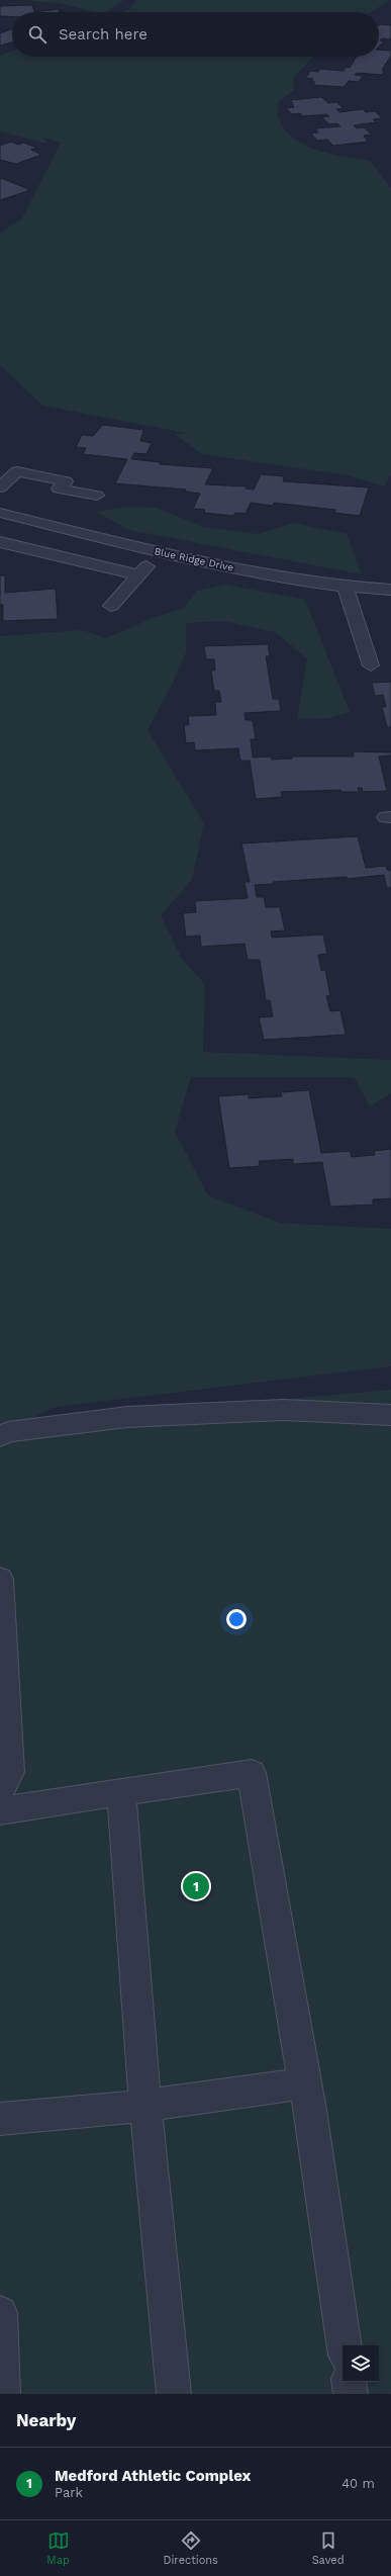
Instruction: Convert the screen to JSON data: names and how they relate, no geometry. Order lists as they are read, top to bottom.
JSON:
{
  "streets": {
    "street": ["Blue Ridge Drive"]
  },
  "page": {
    "search": "Search here",
    "pins": "1",
    "heading": "Nearby",
    "list": [
      {
        "mark": "1",
        "name": "Medford Athletic Complex",
        "note": "Park",
        "value": "40 m"
      }
    ],
    "nav": ["Map", "Directions", "Saved"]
  }
}
